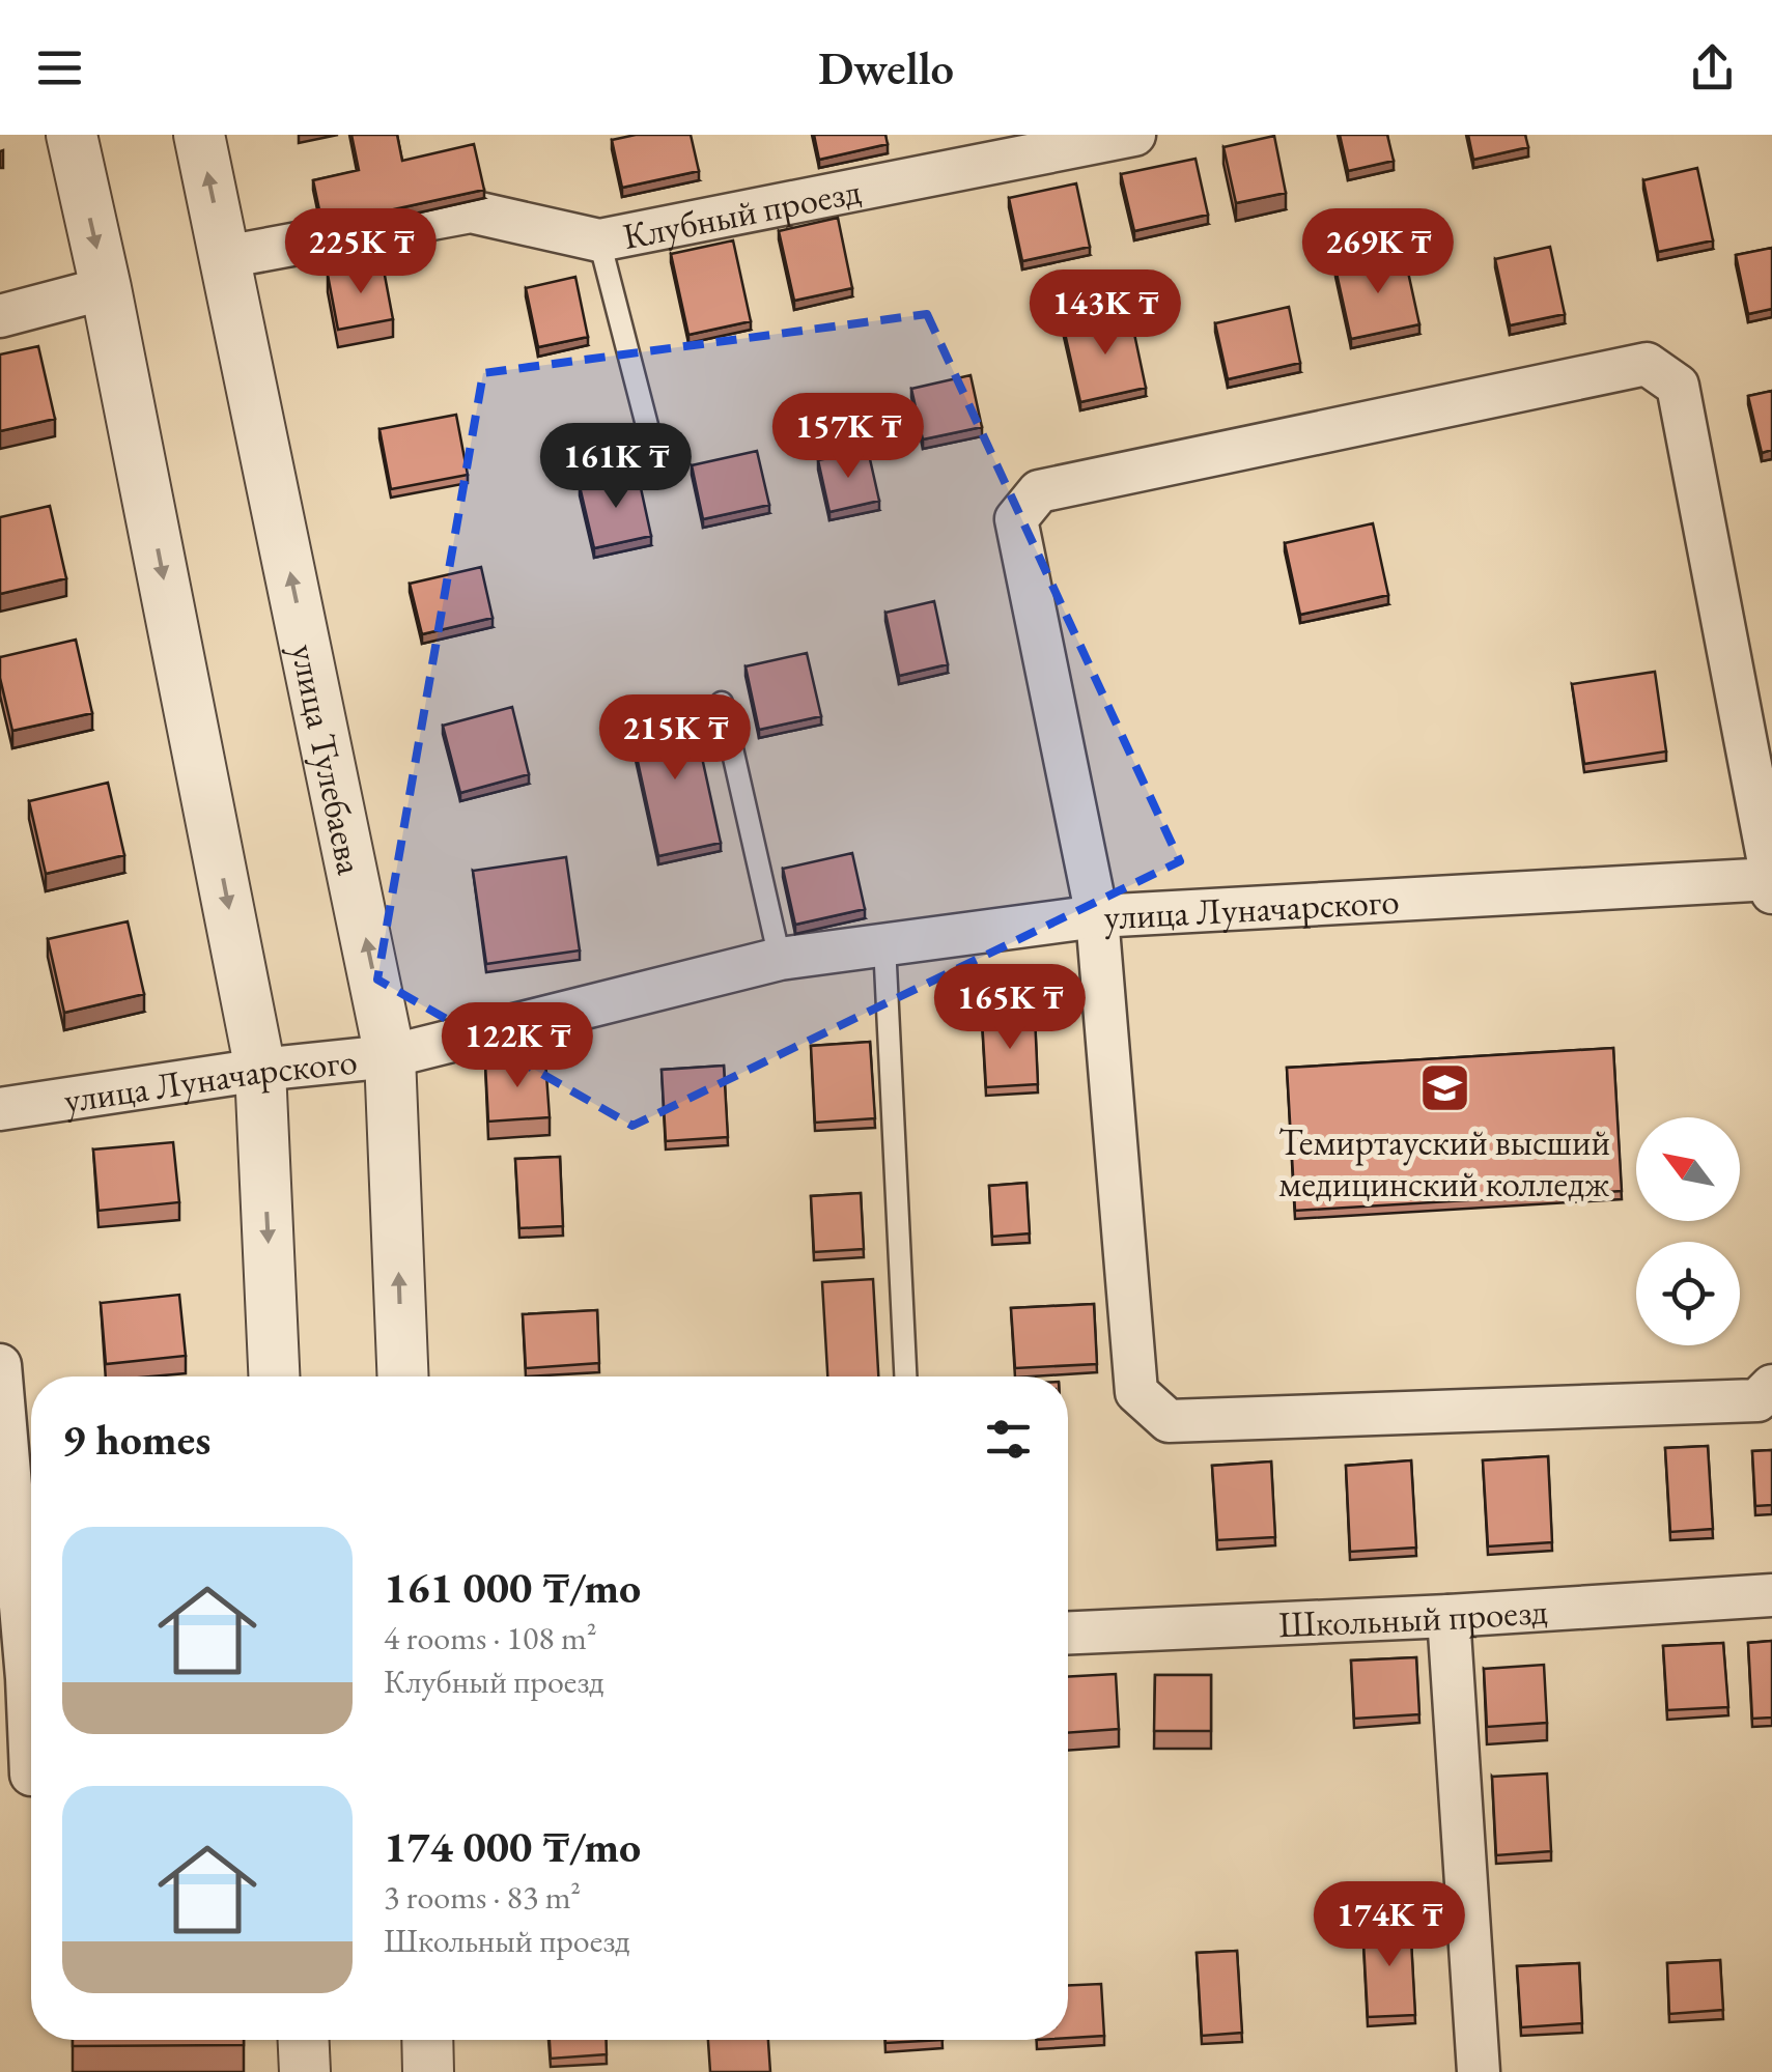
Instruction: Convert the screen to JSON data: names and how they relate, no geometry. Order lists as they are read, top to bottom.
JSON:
{
  "streets": {
    "street": [
      "Клубный проезд",
      "улица Тулебаева",
      "улица Луначарского",
      "Школьный проезд"
    ]
  },
  "crossings": [
    ["Клубный проезд", "улица Тулебаева"],
    ["улица Тулебаева", "улица Луначарского"]
  ],
  "places": {
    "school or university": ["Темиртауский высший медицинский колледж"]
  },
  "north": "top left",
  "page": {
    "header": "Dwello",
    "price": [
      "225K ₸",
      "269K ₸",
      "143K ₸",
      "157K ₸",
      "161K ₸",
      "215K ₸",
      "165K ₸",
      "122K ₸",
      "174K ₸"
    ],
    "heading": "9 homes",
    "list": [
      {
        "name": "161 000 ₸/mo",
        "note": "4 rooms · 108 m² · Клубный проезд"
      },
      {
        "name": "174 000 ₸/mo",
        "note": "3 rooms · 83 m² · Школьный проезд"
      }
    ]
  }
}
